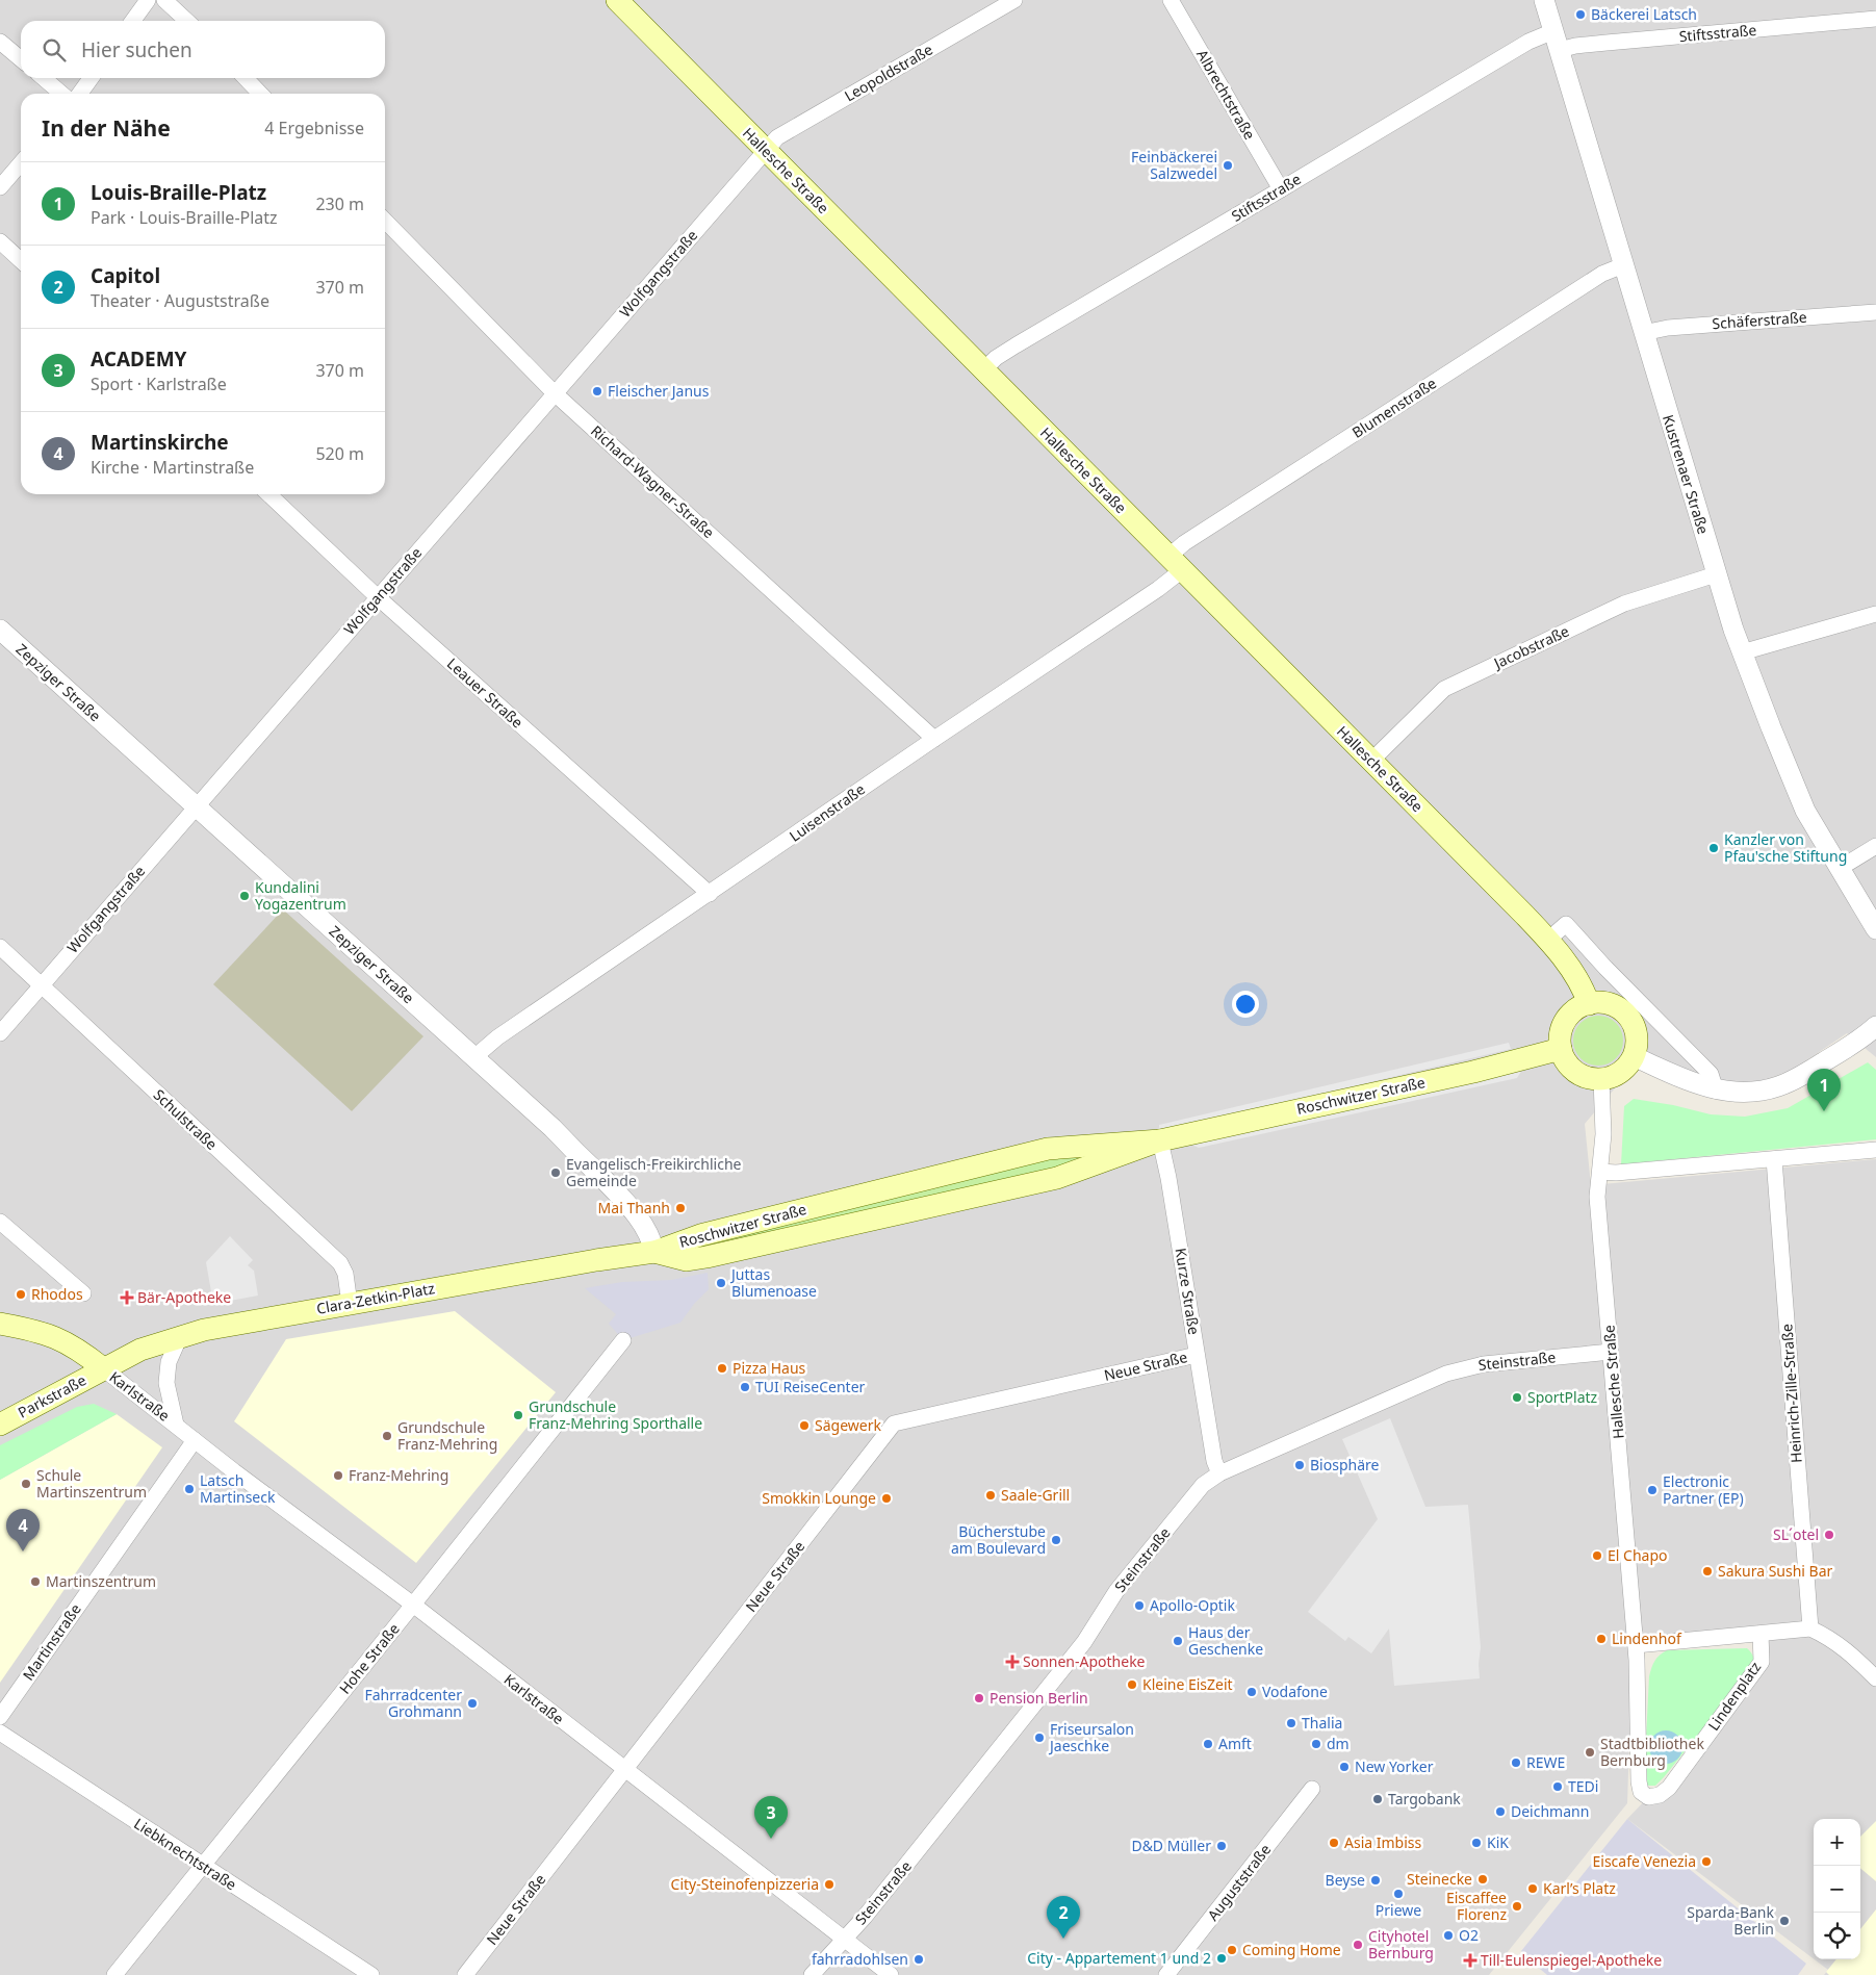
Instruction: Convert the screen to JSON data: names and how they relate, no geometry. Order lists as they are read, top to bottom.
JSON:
{
  "streets": {
    "main road": [
      "Hallesche Straße",
      "Roschwitzer Straße",
      "Clara-Zetkin-Platz",
      "Parkstraße"
    ],
    "street": [
      "Stiftsstraße",
      "Leopoldstraße",
      "Albrechtstraße",
      "Wolfgangstraße",
      "Schäferstraße",
      "Blumenstraße",
      "Kustrenaer Straße",
      "Richard-Wagner-Straße",
      "Jacobstraße",
      "Zepziger Straße",
      "Leauer Straße",
      "Luisenstraße",
      "Schulstraße",
      "Kurze Straße",
      "Steinstraße",
      "Neue Straße",
      "Heinrich-Zille-Straße",
      "Karlstraße",
      "Martinstraße",
      "Hohe Straße",
      "Lindenplatz",
      "Liebknechtstraße",
      "Auguststraße"
    ]
  },
  "crossings": [
    ["Stiftsstraße", "Albrechtstraße"],
    ["Stiftsstraße", "Hallesche Straße"],
    ["Stiftsstraße", "Kustrenaer Straße"],
    ["Leopoldstraße", "Hallesche Straße"],
    ["Leopoldstraße", "Wolfgangstraße"],
    ["Hallesche Straße", "Wolfgangstraße"],
    ["Hallesche Straße", "Blumenstraße"],
    ["Hallesche Straße", "Jacobstraße"],
    ["Hallesche Straße", "Luisenstraße"],
    ["Hallesche Straße", "Roschwitzer Straße"],
    ["Hallesche Straße", "Steinstraße"],
    ["Hallesche Straße", "Lindenplatz"],
    ["Wolfgangstraße", "Richard-Wagner-Straße"],
    ["Wolfgangstraße", "Zepziger Straße"],
    ["Wolfgangstraße", "Leauer Straße"],
    ["Wolfgangstraße", "Schulstraße"],
    ["Schäferstraße", "Kustrenaer Straße"],
    ["Blumenstraße", "Kustrenaer Straße"],
    ["Blumenstraße", "Luisenstraße"],
    ["Kustrenaer Straße", "Jacobstraße"],
    ["Richard-Wagner-Straße", "Luisenstraße"],
    ["Zepziger Straße", "Luisenstraße"],
    ["Zepziger Straße", "Roschwitzer Straße"],
    ["Zepziger Straße", "Clara-Zetkin-Platz"],
    ["Leauer Straße", "Luisenstraße"],
    ["Roschwitzer Straße", "Kurze Straße"],
    ["Roschwitzer Straße", "Clara-Zetkin-Platz"],
    ["Schulstraße", "Clara-Zetkin-Platz"],
    ["Kurze Straße", "Steinstraße"],
    ["Kurze Straße", "Neue Straße"],
    ["Clara-Zetkin-Platz", "Parkstraße"],
    ["Clara-Zetkin-Platz", "Karlstraße"],
    ["Steinstraße", "Karlstraße"],
    ["Neue Straße", "Karlstraße"],
    ["Parkstraße", "Karlstraße"],
    ["Karlstraße", "Martinstraße"],
    ["Karlstraße", "Hohe Straße"],
    ["Hohe Straße", "Liebknechtstraße"]
  ],
  "places": {
    "other": [
      "Bäckerei Latsch",
      "Feinbäckerei Salzwedel",
      "Fleischer Janus",
      "Kanzler von Pfau'sche Stiftung",
      "Kundalini Yogazentrum",
      "Evangelisch-Freikirchliche Gemeinde",
      "Mai Thanh",
      "Juttas Blumenoase",
      "Rhodos",
      "Pizza Haus",
      "TUI ReiseCenter",
      "SportPlatz",
      "Grundschule Franz-Mehring Sporthalle",
      "Sägewerk",
      "Grundschule Franz-Mehring",
      "Biosphäre",
      "Franz-Mehring",
      "Schule Martinszentrum",
      "Latsch Martinseck",
      "Electronic Partner (EP)",
      "Saale-Grill",
      "Smokkin Lounge",
      "SL´otel",
      "Bücherstube am Boulevard",
      "El Chapo",
      "Sakura Sushi Bar",
      "Martinszentrum",
      "Apollo-Optik",
      "Lindenhof",
      "Haus der Geschenke",
      "Kleine EisZeit",
      "Vodafone",
      "Pension Berlin",
      "Fahrradcenter Grohmann",
      "Thalia",
      "Friseursalon Jaeschke",
      "Amft",
      "dm",
      "Stadtbibliothek Bernburg",
      "REWE",
      "New Yorker",
      "TEDi",
      "Targobank",
      "Deichmann",
      "Asia Imbiss",
      "KiK",
      "D&D Müller",
      "Eiscafe Venezia",
      "Steinecke",
      "Beyse",
      "City-Steinofenpizzeria",
      "Karl’s Platz",
      "Priewe",
      "Eiscaffee Florenz",
      "Sparda-Bank Berlin",
      "O2",
      "Cityhotel Bernburg",
      "Coming Home",
      "City - Appartement 1 und 2",
      "fahrradohlsen"
    ],
    "health": ["Bär-Apotheke", "Sonnen-Apotheke", "Till-Eulenspiegel-Apotheke"]
  },
  "page": {
    "search": "Hier suchen",
    "heading": ["In der Nähe", "4 Ergebnisse"],
    "list": [
      {
        "mark": "1",
        "name": "Louis-Braille-Platz",
        "note": "Park · Louis-Braille-Platz",
        "value": "230 m"
      },
      {
        "mark": "2",
        "name": "Capitol",
        "note": "Theater · Auguststraße",
        "value": "370 m"
      },
      {
        "mark": "3",
        "name": "ACADEMY",
        "note": "Sport · Karlstraße",
        "value": "370 m"
      },
      {
        "mark": "4",
        "name": "Martinskirche",
        "note": "Kirche · Martinstraße",
        "value": "520 m"
      }
    ],
    "pins": [
      "1",
      "4",
      "3",
      "2"
    ],
    "map_buttons": ["+", "−"]
  }
}
